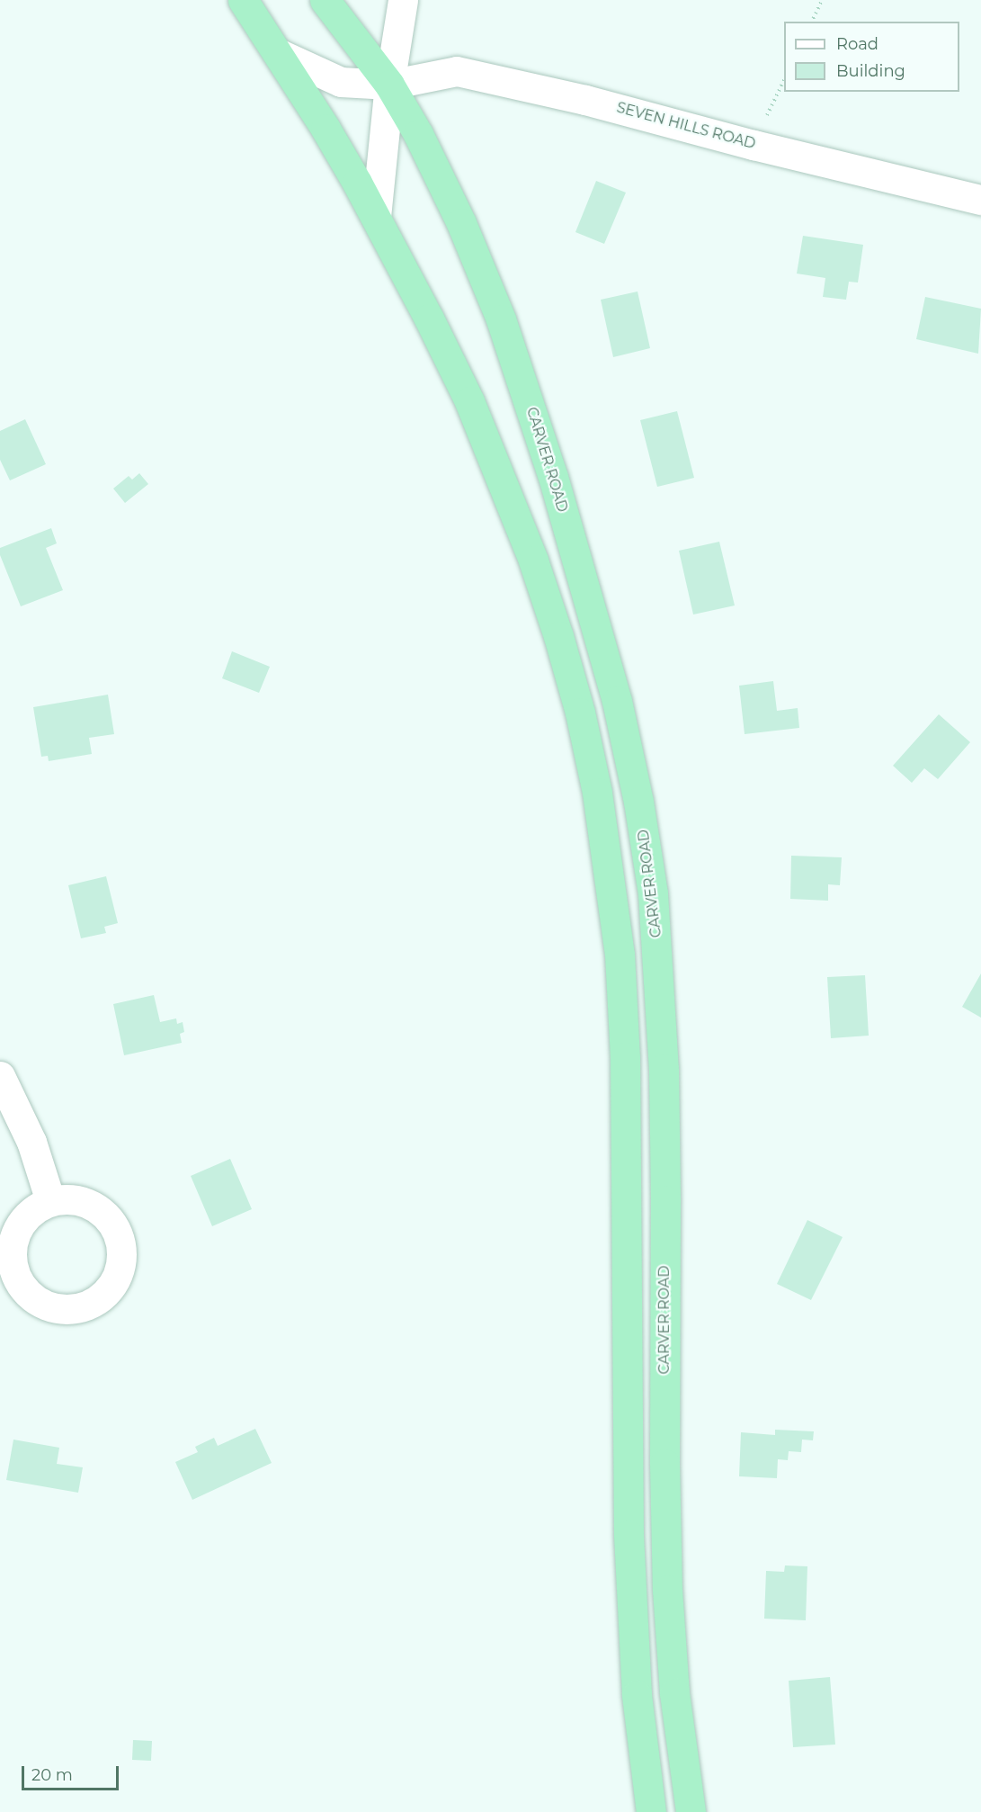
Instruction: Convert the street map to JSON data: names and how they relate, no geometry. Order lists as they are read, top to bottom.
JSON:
{
  "streets": {
    "highway": ["CARVER ROAD"],
    "street": ["SEVEN HILLS ROAD"]
  },
  "crossings": [
    ["SEVEN HILLS ROAD", "CARVER ROAD"]
  ],
  "legend": ["Road", "Building"],
  "scale_bar": "20 m"
}
